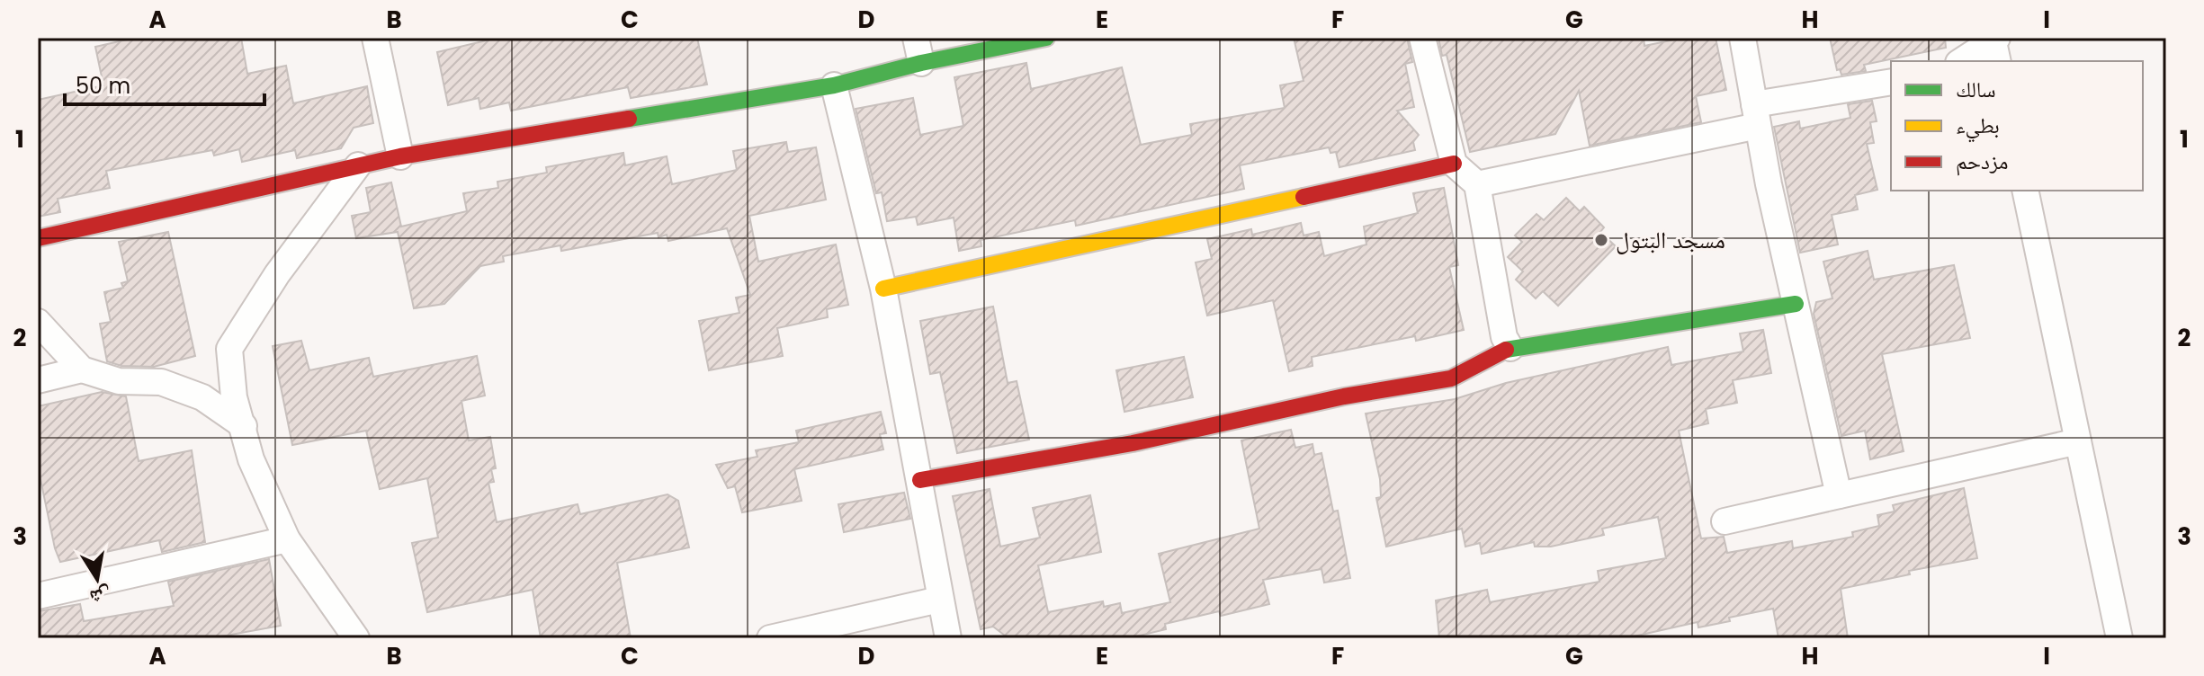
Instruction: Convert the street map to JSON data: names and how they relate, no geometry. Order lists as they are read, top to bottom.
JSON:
{
  "places": ["مسجد البتول"],
  "legend": ["سالك", "بطيء", "مزدحم"],
  "scale_bar": "50 m",
  "north": "bottom",
  "grid": {
    "columns": [
      "A",
      "B",
      "C",
      "D",
      "E",
      "F",
      "G",
      "H",
      "I"
    ],
    "rows": ["1", "2", "3"]
  }
}
